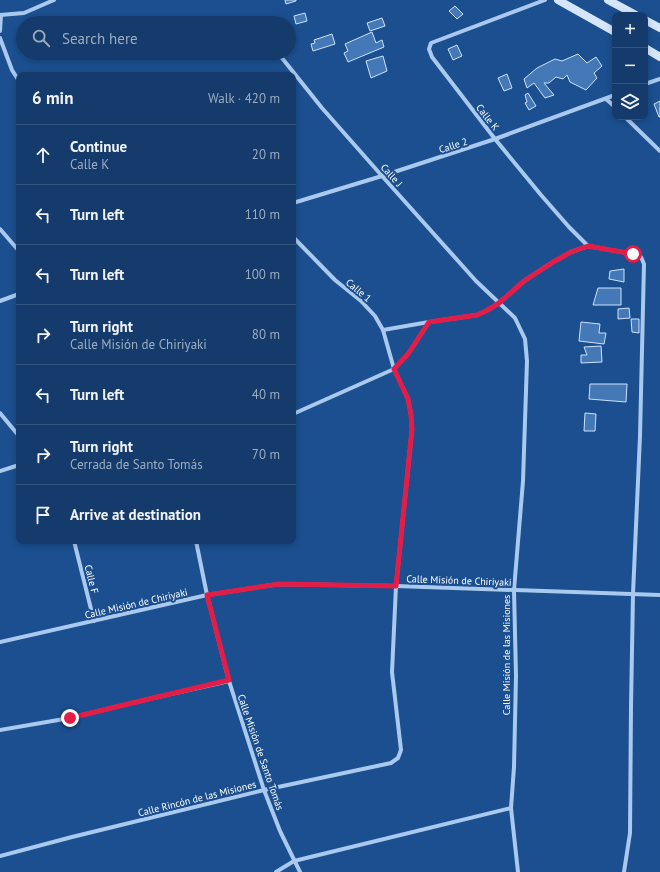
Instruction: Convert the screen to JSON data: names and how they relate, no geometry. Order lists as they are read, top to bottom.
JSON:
{
  "streets": {
    "street": [
      "Calle K",
      "Calle 2",
      "Calle J",
      "Calle 1",
      "Calle F",
      "Calle Misión de Chiriyaki",
      "Calle Misión de las Misiones",
      "Calle Misión de Santo Tomás",
      "Calle Rincón de las Misiones"
    ]
  },
  "crossings": [
    ["Calle K", "Calle 2"],
    ["Calle 2", "Calle J"],
    ["Calle J", "Calle Misión de las Misiones"],
    ["Calle 1", "Calle Misión de Chiriyaki"],
    ["Calle 1", "Calle Rincón de las Misiones"],
    ["Calle F", "Calle Misión de Chiriyaki"],
    ["Calle Misión de Chiriyaki", "Calle Misión de las Misiones"],
    ["Calle Misión de Chiriyaki", "Calle Misión de Santo Tomás"],
    ["Calle Misión de Santo Tomás", "Calle Rincón de las Misiones"]
  ],
  "page": {
    "map_buttons": ["+", "−"],
    "search": "Search here",
    "heading": ["6 min", "Walk · 420 m"],
    "list": [
      ["Continue", "Calle K", "20 m"],
      ["Turn left", "110 m"],
      ["Turn left", "100 m"],
      ["Turn right", "Calle Misión de Chiriyaki", "80 m"],
      ["Turn left", "40 m"],
      ["Turn right", "Cerrada de Santo Tomás", "70 m"],
      "Arrive at destination"
    ]
  }
}
